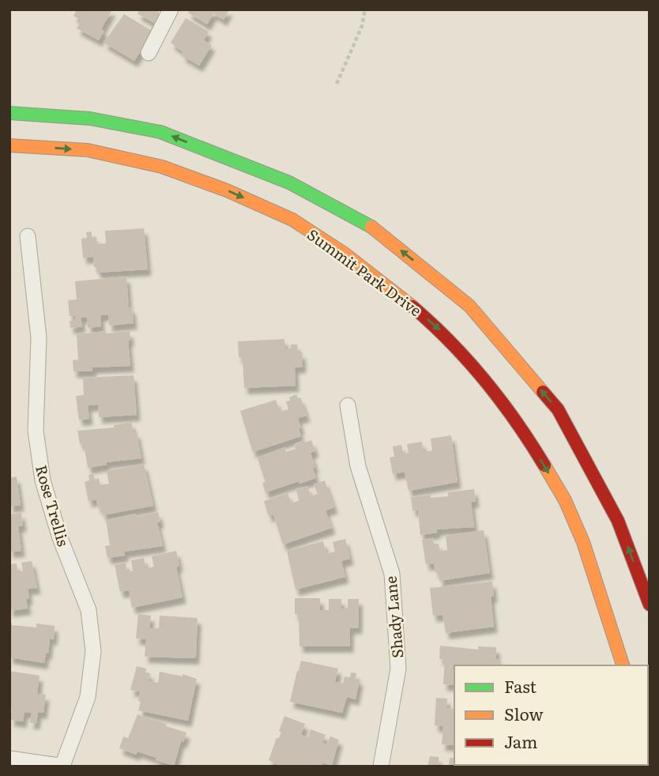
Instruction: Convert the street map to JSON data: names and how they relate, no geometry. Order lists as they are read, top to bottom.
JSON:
{
  "streets": {
    "street": ["Summit Park Drive", "Rose Trellis", "Shady Lane"]
  },
  "legend": ["Fast", "Slow", "Jam"]
}
